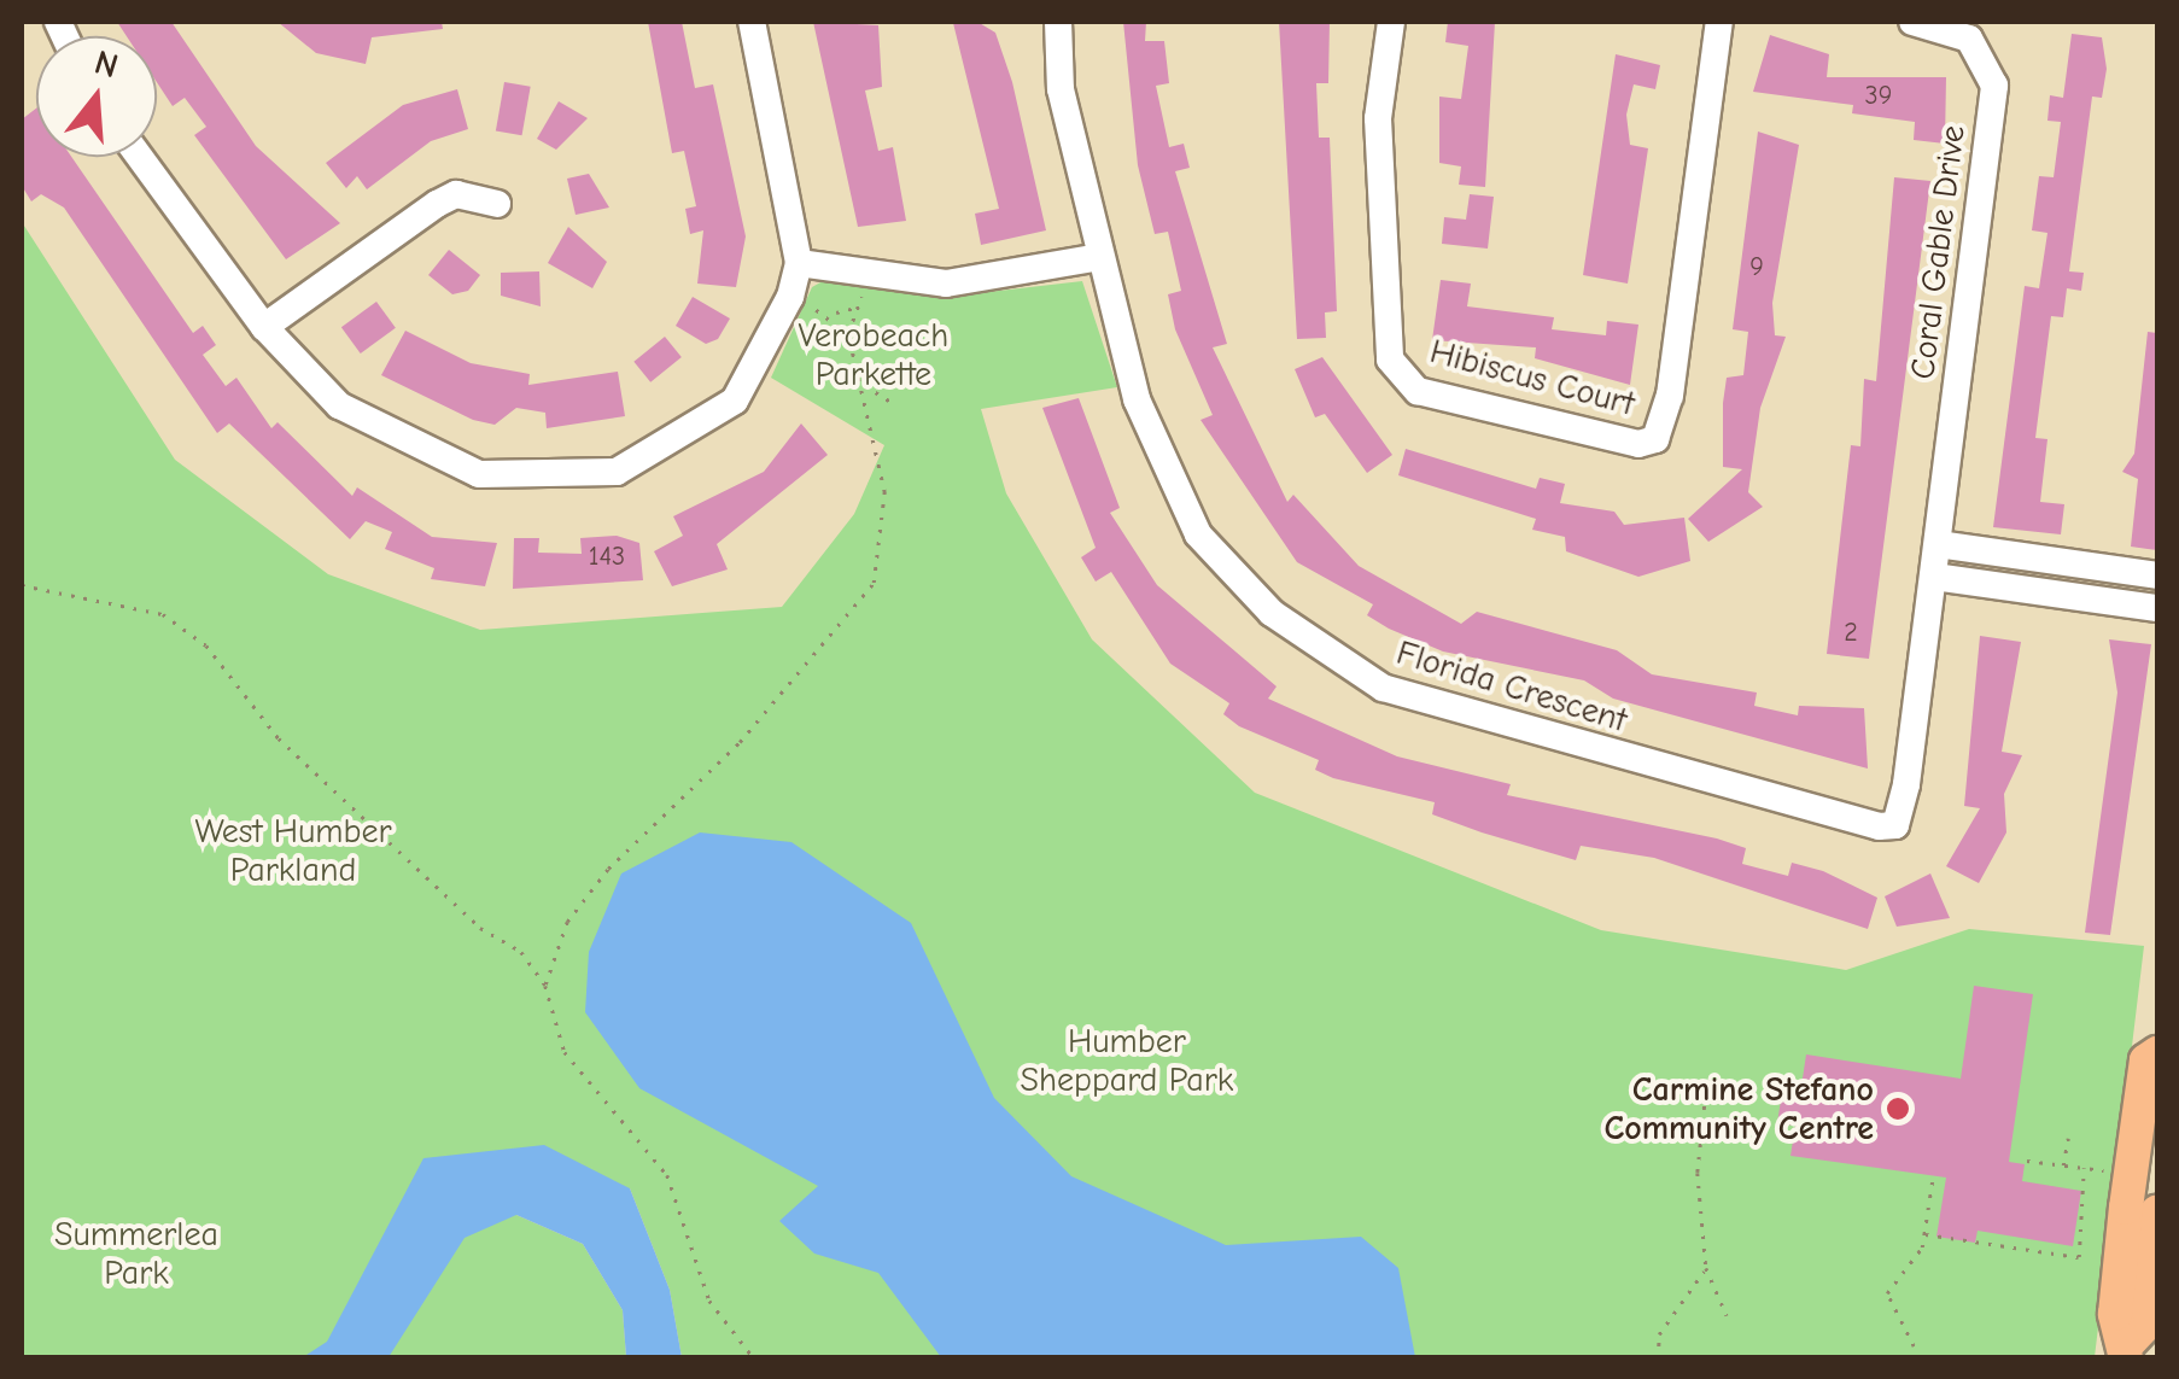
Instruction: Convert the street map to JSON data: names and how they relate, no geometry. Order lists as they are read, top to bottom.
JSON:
{
  "streets": {
    "street": ["Coral Gable Drive", "Hibiscus Court", "Florida Crescent"]
  },
  "crossings": [
    ["Coral Gable Drive", "Florida Crescent"]
  ],
  "parks": [
    "Verobeach Parkette",
    "West Humber Parkland",
    "Humber Sheppard Park",
    "Summerlea Park"
  ],
  "places": ["Carmine Stefano Community Centre"],
  "house_numbers": [
    "39",
    "9",
    "143",
    "2"
  ],
  "north": "top"
}
